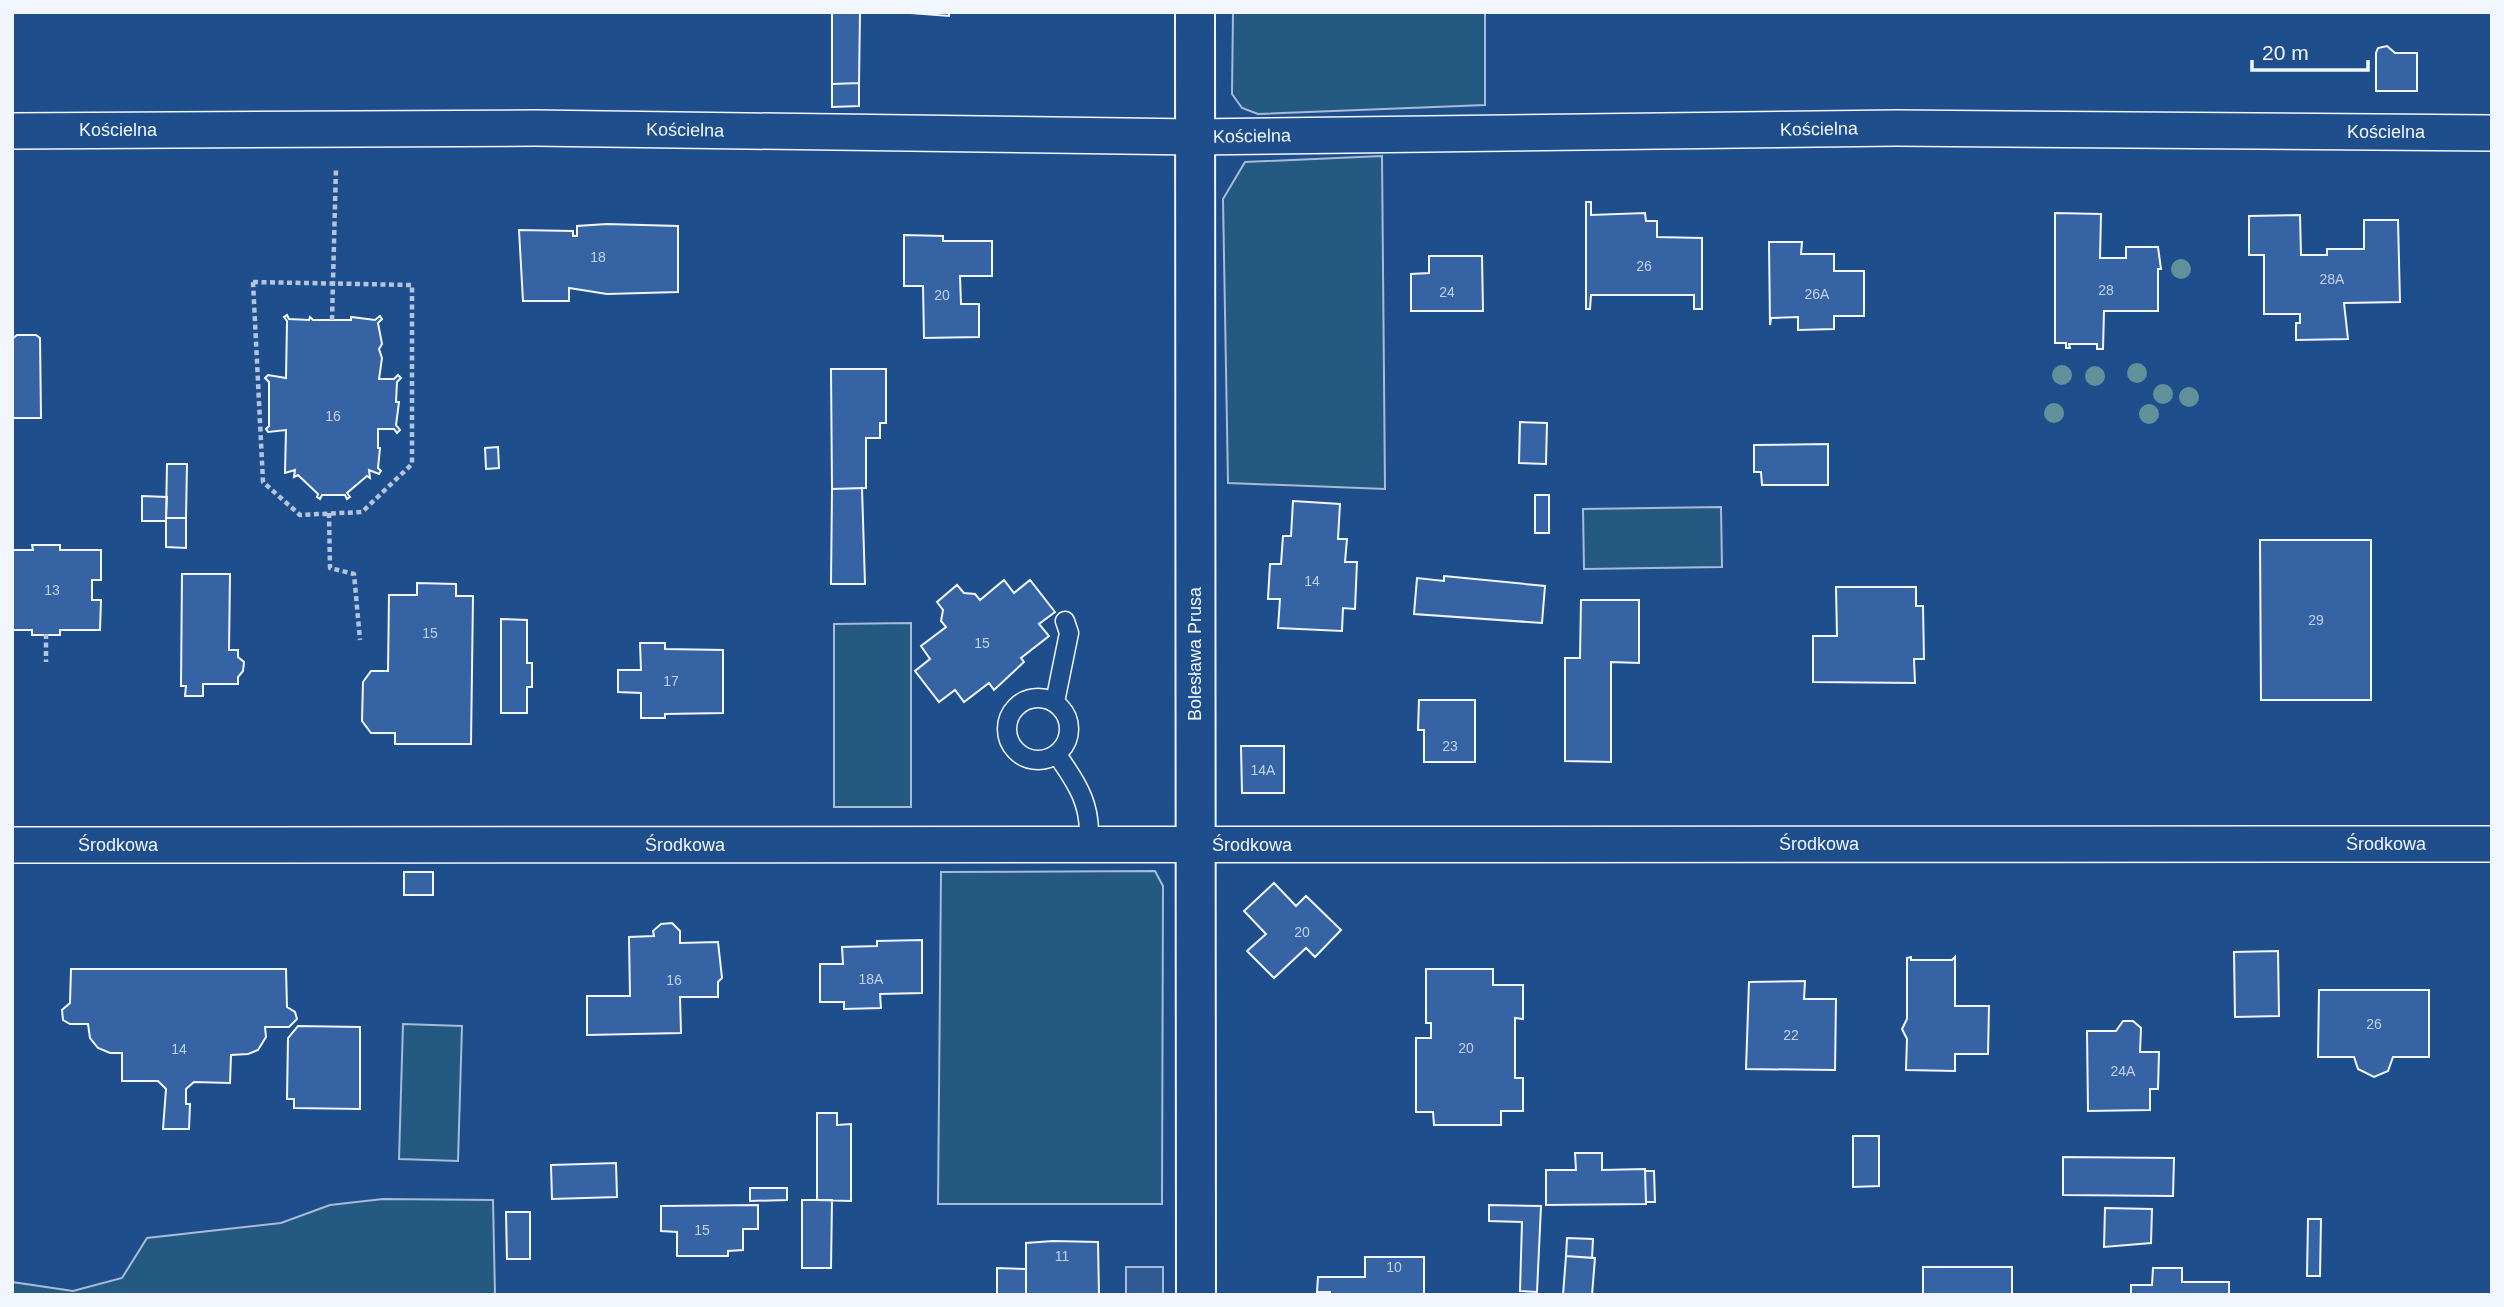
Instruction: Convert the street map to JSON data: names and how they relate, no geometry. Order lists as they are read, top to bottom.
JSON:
{
  "streets": {
    "street": ["Kościelna", "Bolesława Prusa", "Środkowa"]
  },
  "crossings": [
    ["Kościelna", "Bolesława Prusa"],
    ["Bolesława Prusa", "Środkowa"]
  ],
  "house_numbers": [
    "18",
    "26",
    "28A",
    "28",
    "24",
    "26A",
    "20",
    "16",
    "14",
    "13",
    "29",
    "15",
    "15",
    "17",
    "23",
    "14A",
    "20",
    "18A",
    "16",
    "26",
    "22",
    "20",
    "14",
    "24A",
    "15",
    "11",
    "10"
  ],
  "scale_bar": "20 m"
}
